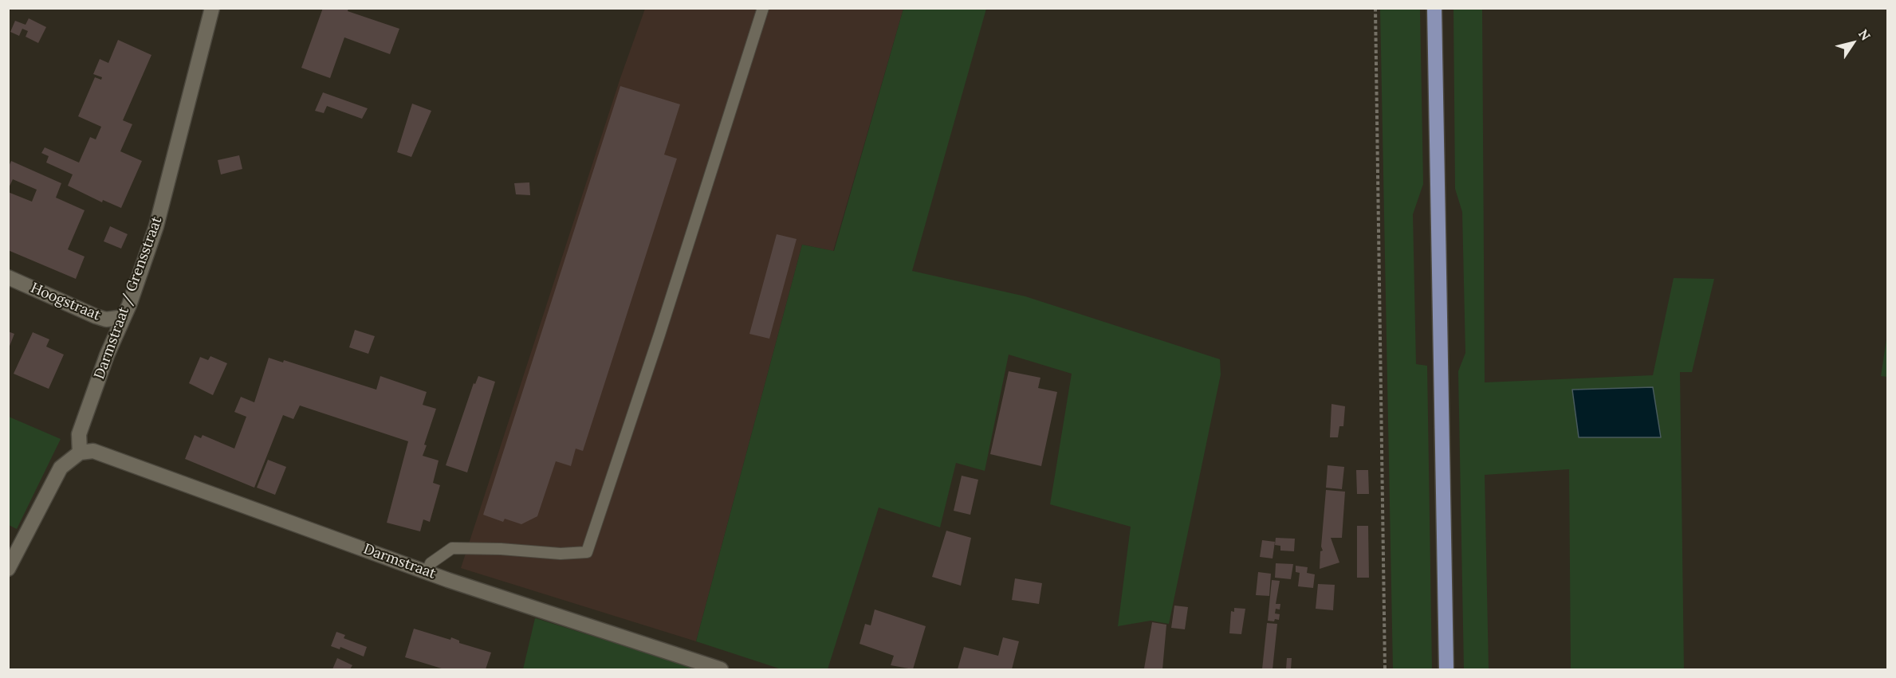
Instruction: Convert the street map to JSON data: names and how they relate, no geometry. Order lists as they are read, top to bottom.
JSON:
{
  "streets": {
    "street": ["Darmstraat / Grensstraat", "Hoogstraat", "Darmstraat"]
  },
  "crossings": [
    ["Darmstraat / Grensstraat", "Hoogstraat"],
    ["Darmstraat / Grensstraat", "Darmstraat"]
  ],
  "north": "top right"
}
